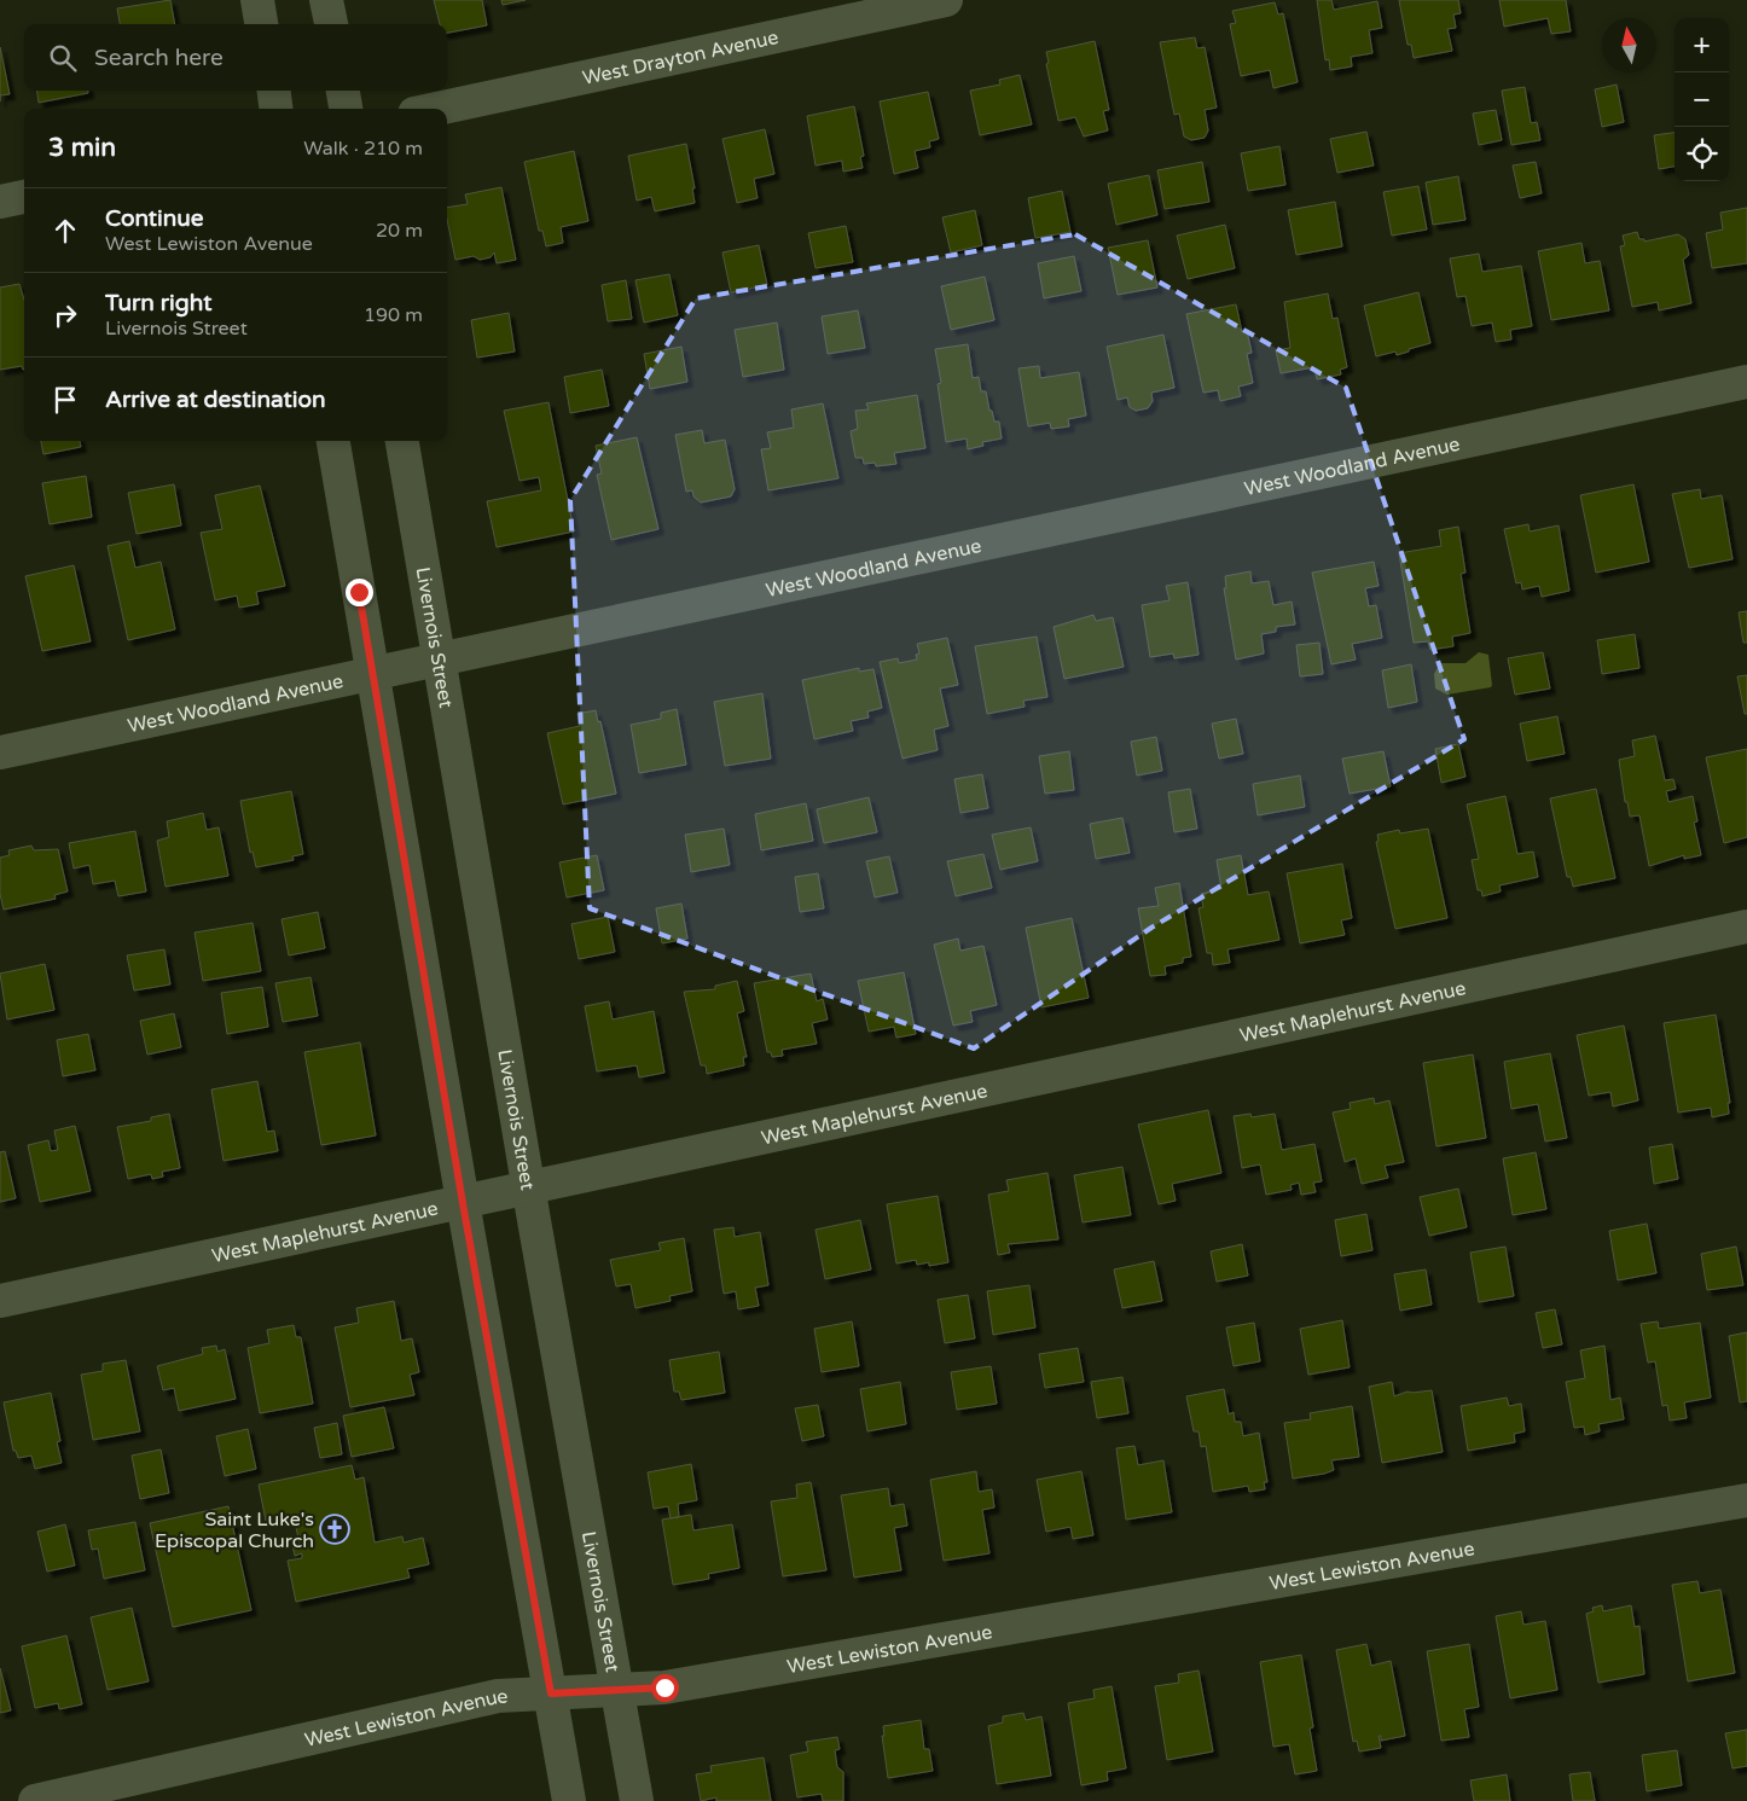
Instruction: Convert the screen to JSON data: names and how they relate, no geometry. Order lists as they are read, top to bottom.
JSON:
{
  "streets": {
    "street": [
      "West Drayton Avenue",
      "West Woodland Avenue",
      "Livernois Street",
      "West Maplehurst Avenue",
      "West Lewiston Avenue"
    ]
  },
  "crossings": [
    ["West Woodland Avenue", "Livernois Street"],
    ["Livernois Street", "West Maplehurst Avenue"],
    ["Livernois Street", "West Lewiston Avenue"]
  ],
  "places": {
    "church": ["Saint Luke's Episcopal Church"]
  },
  "north": "top",
  "page": {
    "map_buttons": ["+", "−"],
    "search": "Search here",
    "heading": ["3 min", "Walk · 210 m"],
    "list": [
      ["Continue", "West Lewiston Avenue", "20 m"],
      ["Turn right", "Livernois Street", "190 m"],
      "Arrive at destination"
    ]
  }
}
